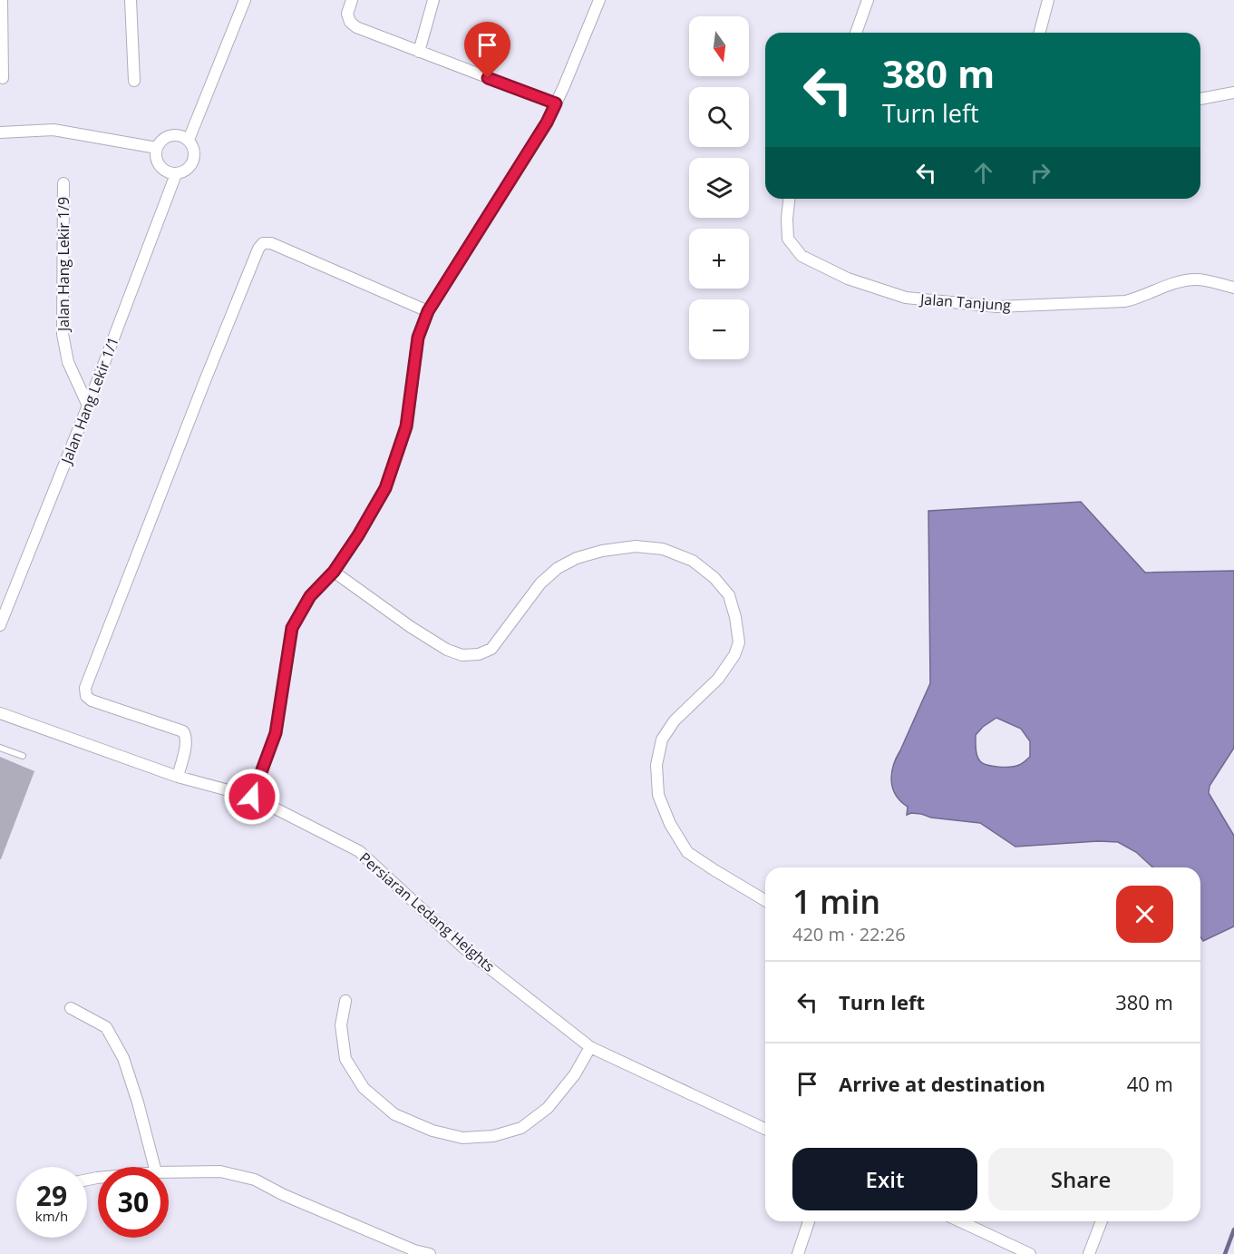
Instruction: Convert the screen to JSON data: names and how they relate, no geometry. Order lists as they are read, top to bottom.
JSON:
{
  "streets": {
    "street": [
      "Jalan Hang Lekir 1/9",
      "Jalan Tanjung",
      "Jalan Hang Lekir 1/1",
      "Persiaran Ledang Heights"
    ]
  },
  "crossings": [
    ["Jalan Hang Lekir 1/9", "Jalan Hang Lekir 1/1"]
  ],
  "north": "bottom",
  "page": {
    "map_buttons": ["+", "−"],
    "turn": ["380 m", "Turn left"],
    "heading": ["1 min", "420 m · 22:26"],
    "list": [
      {
        "name": "Turn left",
        "value": "380 m"
      },
      {
        "name": "Arrive at destination",
        "value": "40 m"
      }
    ],
    "buttons": ["Exit", "Share"],
    "speed": "29 km/h",
    "limit": "30"
  }
}
